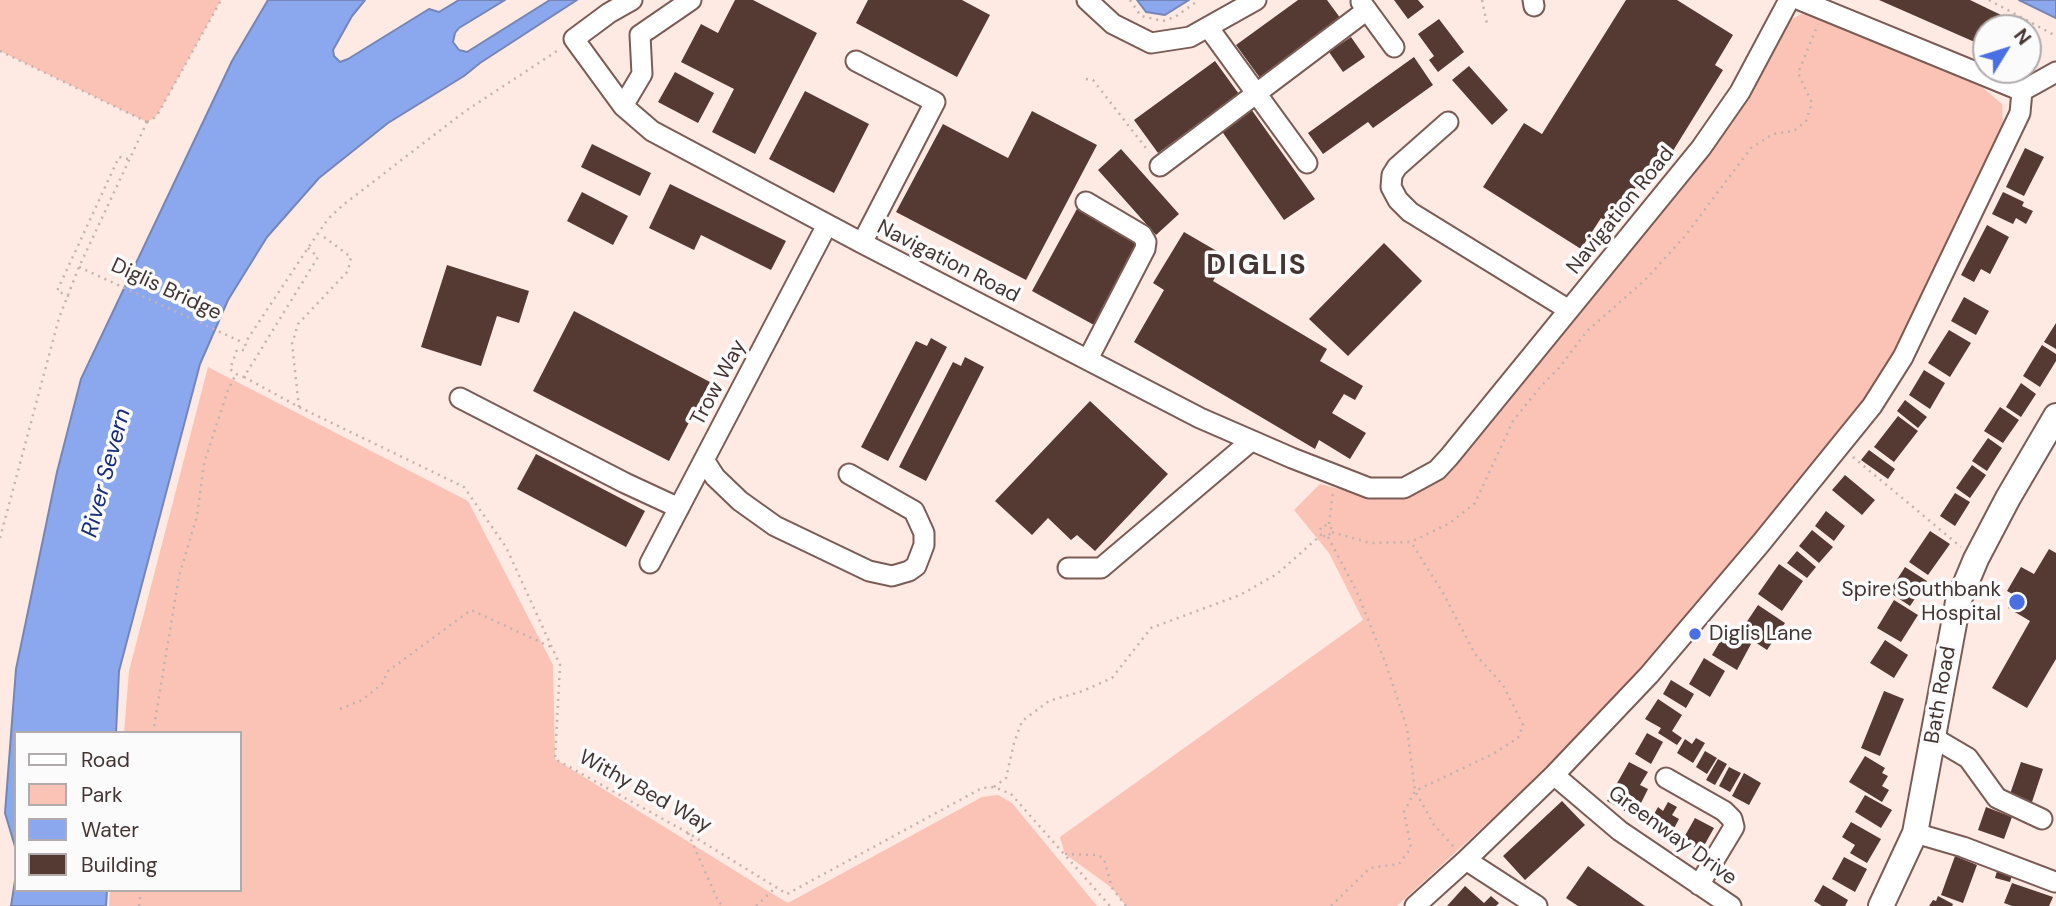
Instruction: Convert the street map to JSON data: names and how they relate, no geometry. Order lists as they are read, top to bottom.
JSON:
{
  "streets": {
    "main road": ["Bath Road"],
    "street": ["Navigation Road", "Trow Way", "Greenway Drive"],
    "path": ["Diglis Bridge", "Withy Bed Way"]
  },
  "crossings": [
    ["Navigation Road", "Trow Way"]
  ],
  "districts": ["DIGLIS"],
  "water": ["River Severn"],
  "places": ["Spire Southbank Hospital", "Diglis Lane"],
  "legend": [
    "Road",
    "Park",
    "Water",
    "Building"
  ],
  "north": "top right"
}
